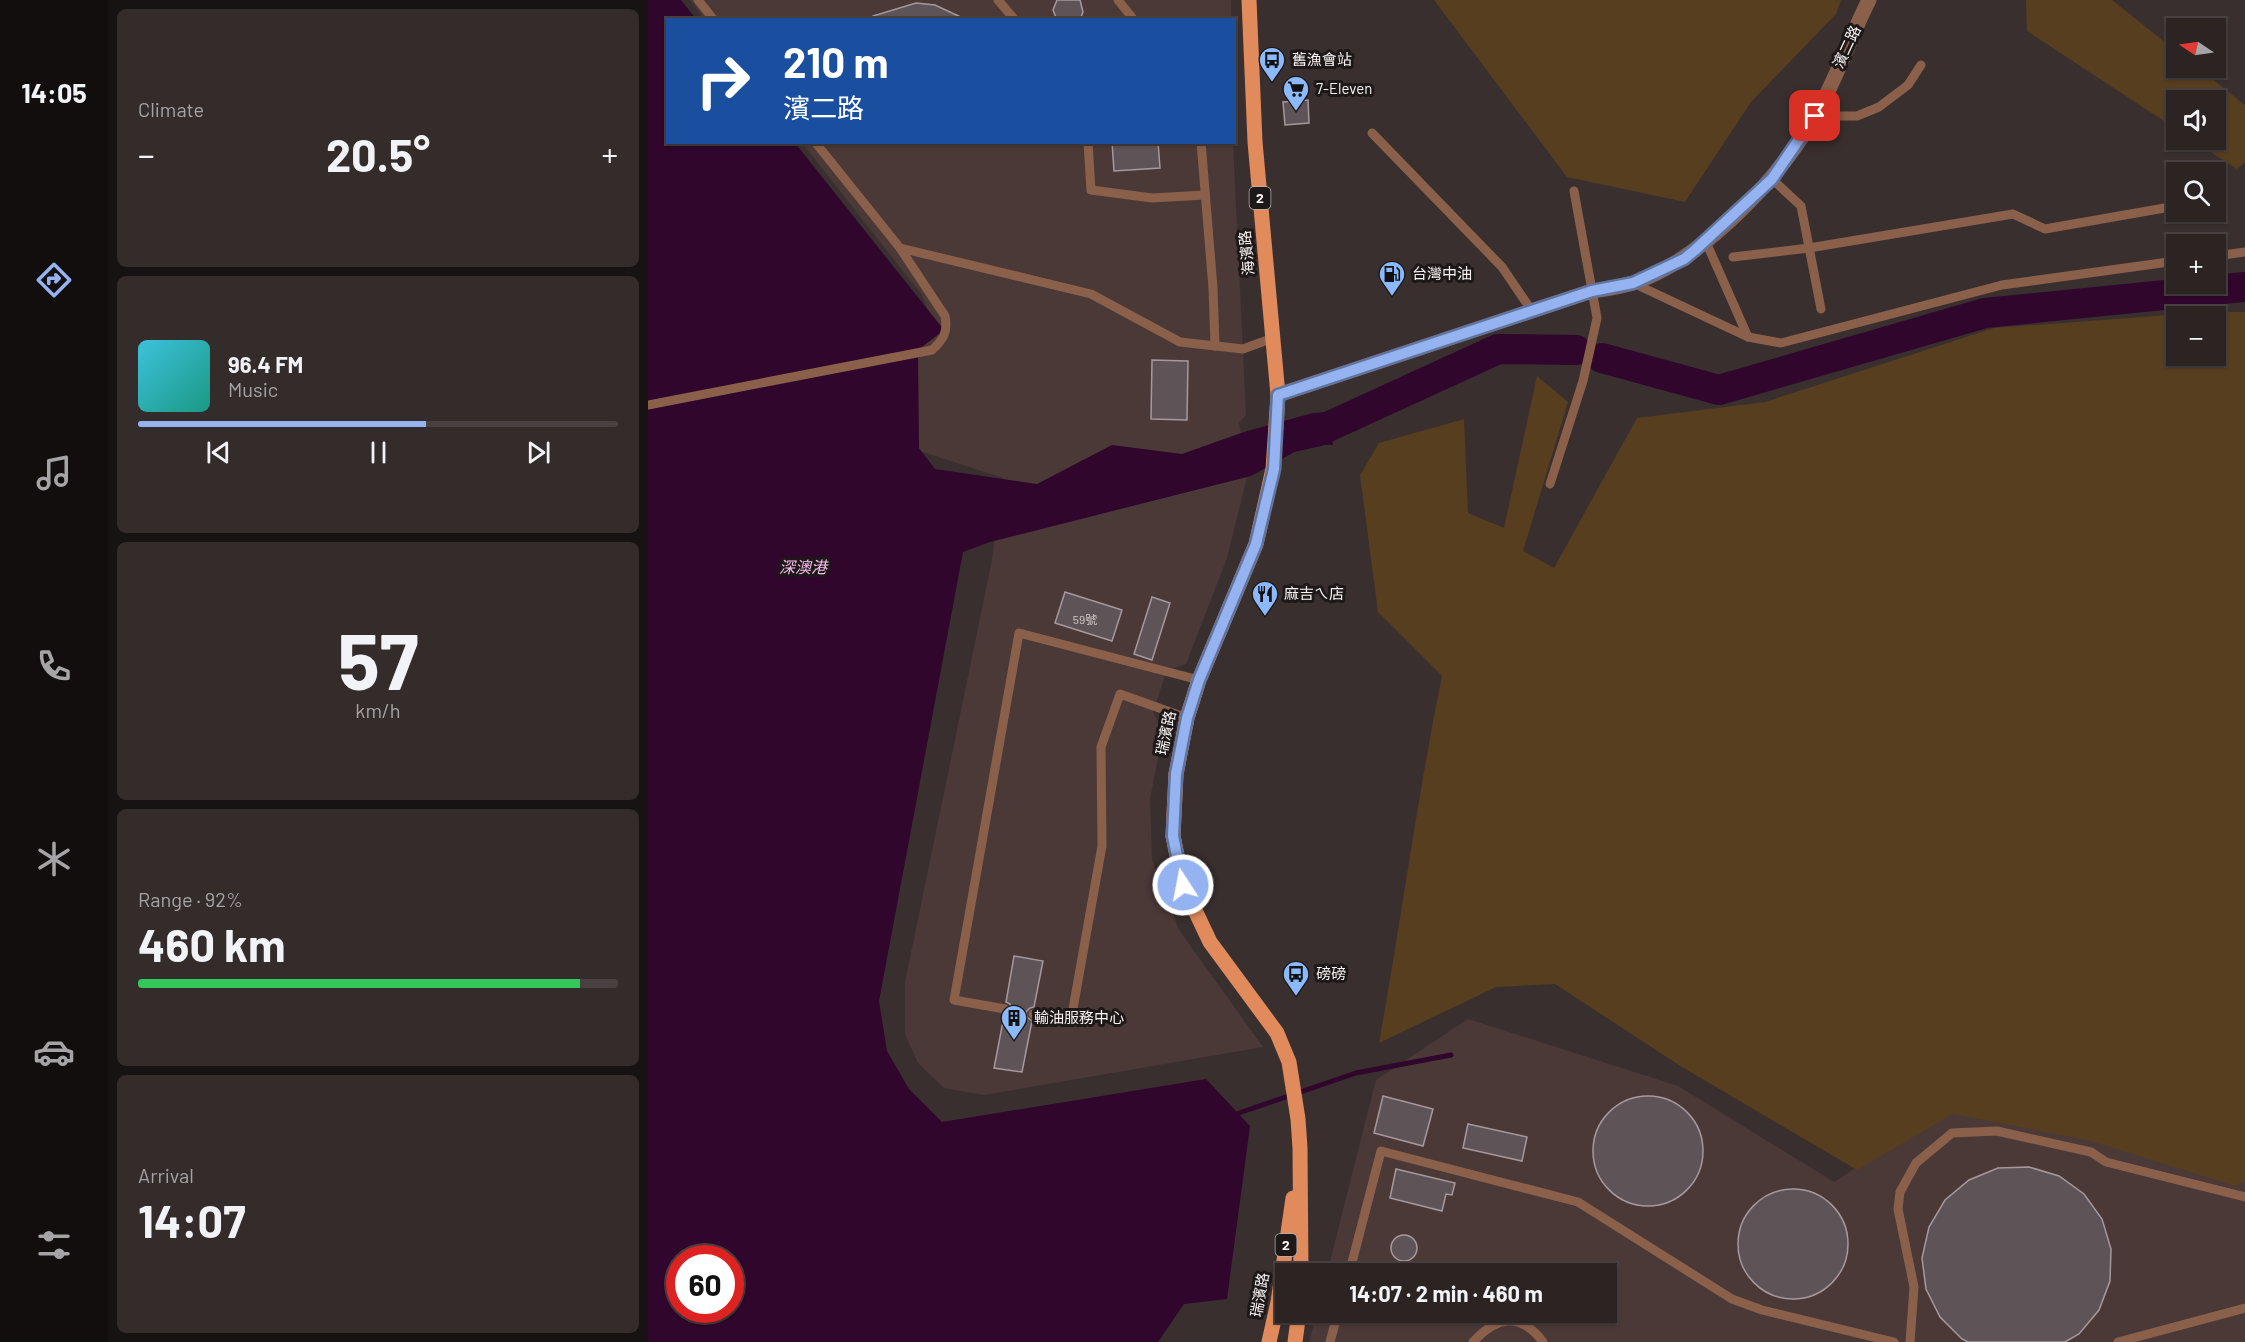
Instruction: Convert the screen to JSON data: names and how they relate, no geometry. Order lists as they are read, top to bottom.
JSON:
{
  "streets": {
    "main road": ["2", "海濱路", "瑞濱路"],
    "street": ["濱二路"]
  },
  "crossings": [
    ["濱二路", "海濱路"],
    ["濱二路", "瑞濱路"],
    ["海濱路", "瑞濱路"]
  ],
  "water": ["深澳港"],
  "places": {
    "bus stop": ["舊漁會站", "磅磅"],
    "supermarket": ["7-Eleven"],
    "fuel station": ["台灣中油"],
    "restaurant": ["麻吉ㄟ店"],
    "building": ["輸油服務中心"]
  },
  "house_numbers": ["59號"],
  "north": "left",
  "page": {
    "tabs": "14:05",
    "tile": [
      "Climate",
      ["57", "km/h"],
      ["Range · 92%", "460 km"],
      ["Arrival", "14:07"]
    ],
    "map_buttons": ["+", "−"],
    "turn": ["210 m", "濱二路"],
    "heat": ["−", "20.5°", "+"],
    "song": ["96.4 FM", "Music"],
    "limit": "60",
    "trip": "14:07 · 2 min · 460 m"
  }
}
